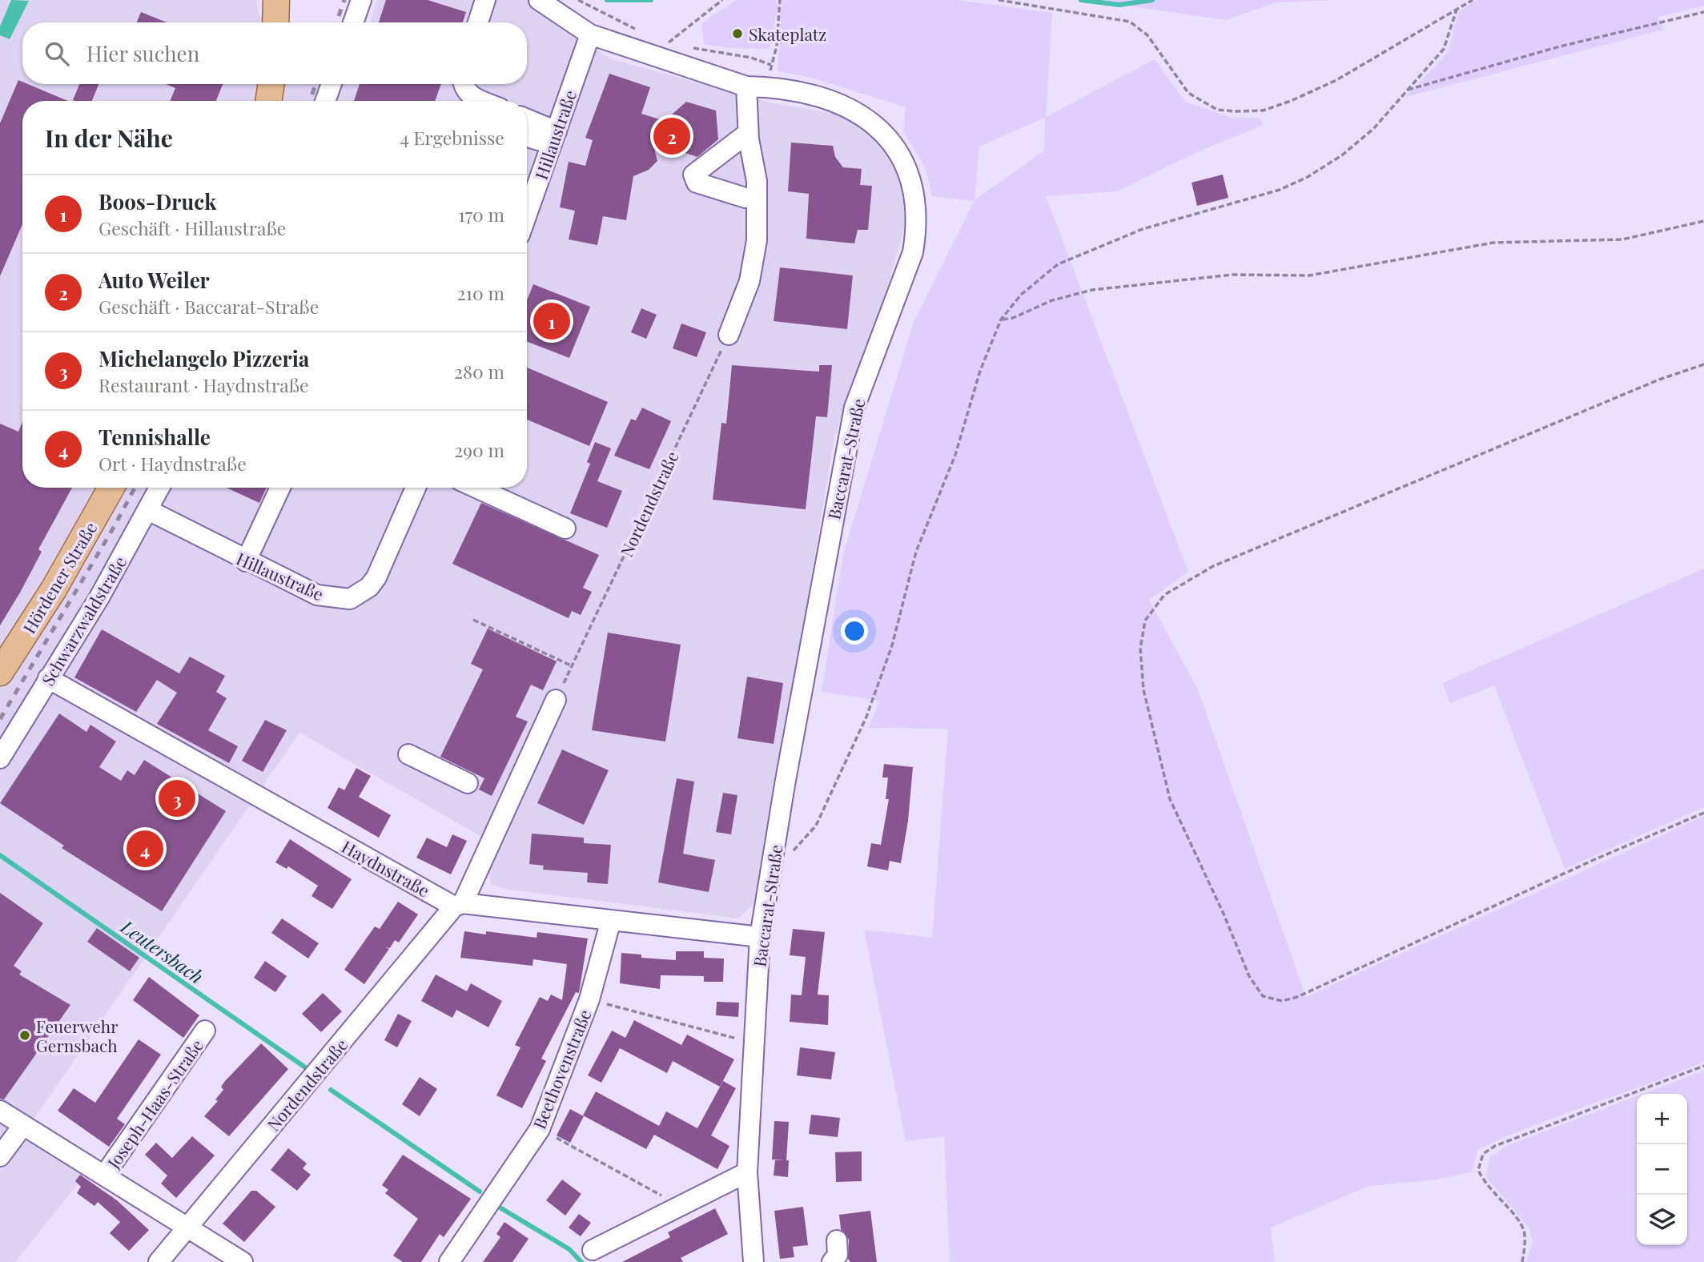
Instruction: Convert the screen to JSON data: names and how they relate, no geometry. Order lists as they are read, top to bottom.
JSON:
{
  "streets": {
    "main road": ["Hördener Straße"],
    "street": [
      "Hillaustraße",
      "Baccarat-Straße",
      "Nordendstraße",
      "Schwarzwaldstraße",
      "Haydnstraße",
      "Beethovenstraße",
      "Joseph-Haas-Straße"
    ]
  },
  "crossings": [
    ["Hillaustraße", "Baccarat-Straße"],
    ["Hillaustraße", "Schwarzwaldstraße"],
    ["Baccarat-Straße", "Haydnstraße"],
    ["Nordendstraße", "Haydnstraße"],
    ["Nordendstraße", "Joseph-Haas-Straße"],
    ["Schwarzwaldstraße", "Haydnstraße"],
    ["Haydnstraße", "Beethovenstraße"]
  ],
  "water": ["Leutersbach"],
  "places": ["Skateplatz", "Feuerwehr Gernsbach"],
  "page": {
    "search": "Hier suchen",
    "heading": ["In der Nähe", "4 Ergebnisse"],
    "pins": [
      "2",
      "1",
      "3",
      "4"
    ],
    "list": [
      {
        "mark": "1",
        "name": "Boos-Druck",
        "note": "Geschäft · Hillaustraße",
        "value": "170 m"
      },
      {
        "mark": "2",
        "name": "Auto Weiler",
        "note": "Geschäft · Baccarat-Straße",
        "value": "210 m"
      },
      {
        "mark": "3",
        "name": "Michelangelo Pizzeria",
        "note": "Restaurant · Haydnstraße",
        "value": "280 m"
      },
      {
        "mark": "4",
        "name": "Tennishalle",
        "note": "Ort · Haydnstraße",
        "value": "290 m"
      }
    ],
    "map_buttons": ["+", "−"]
  }
}
